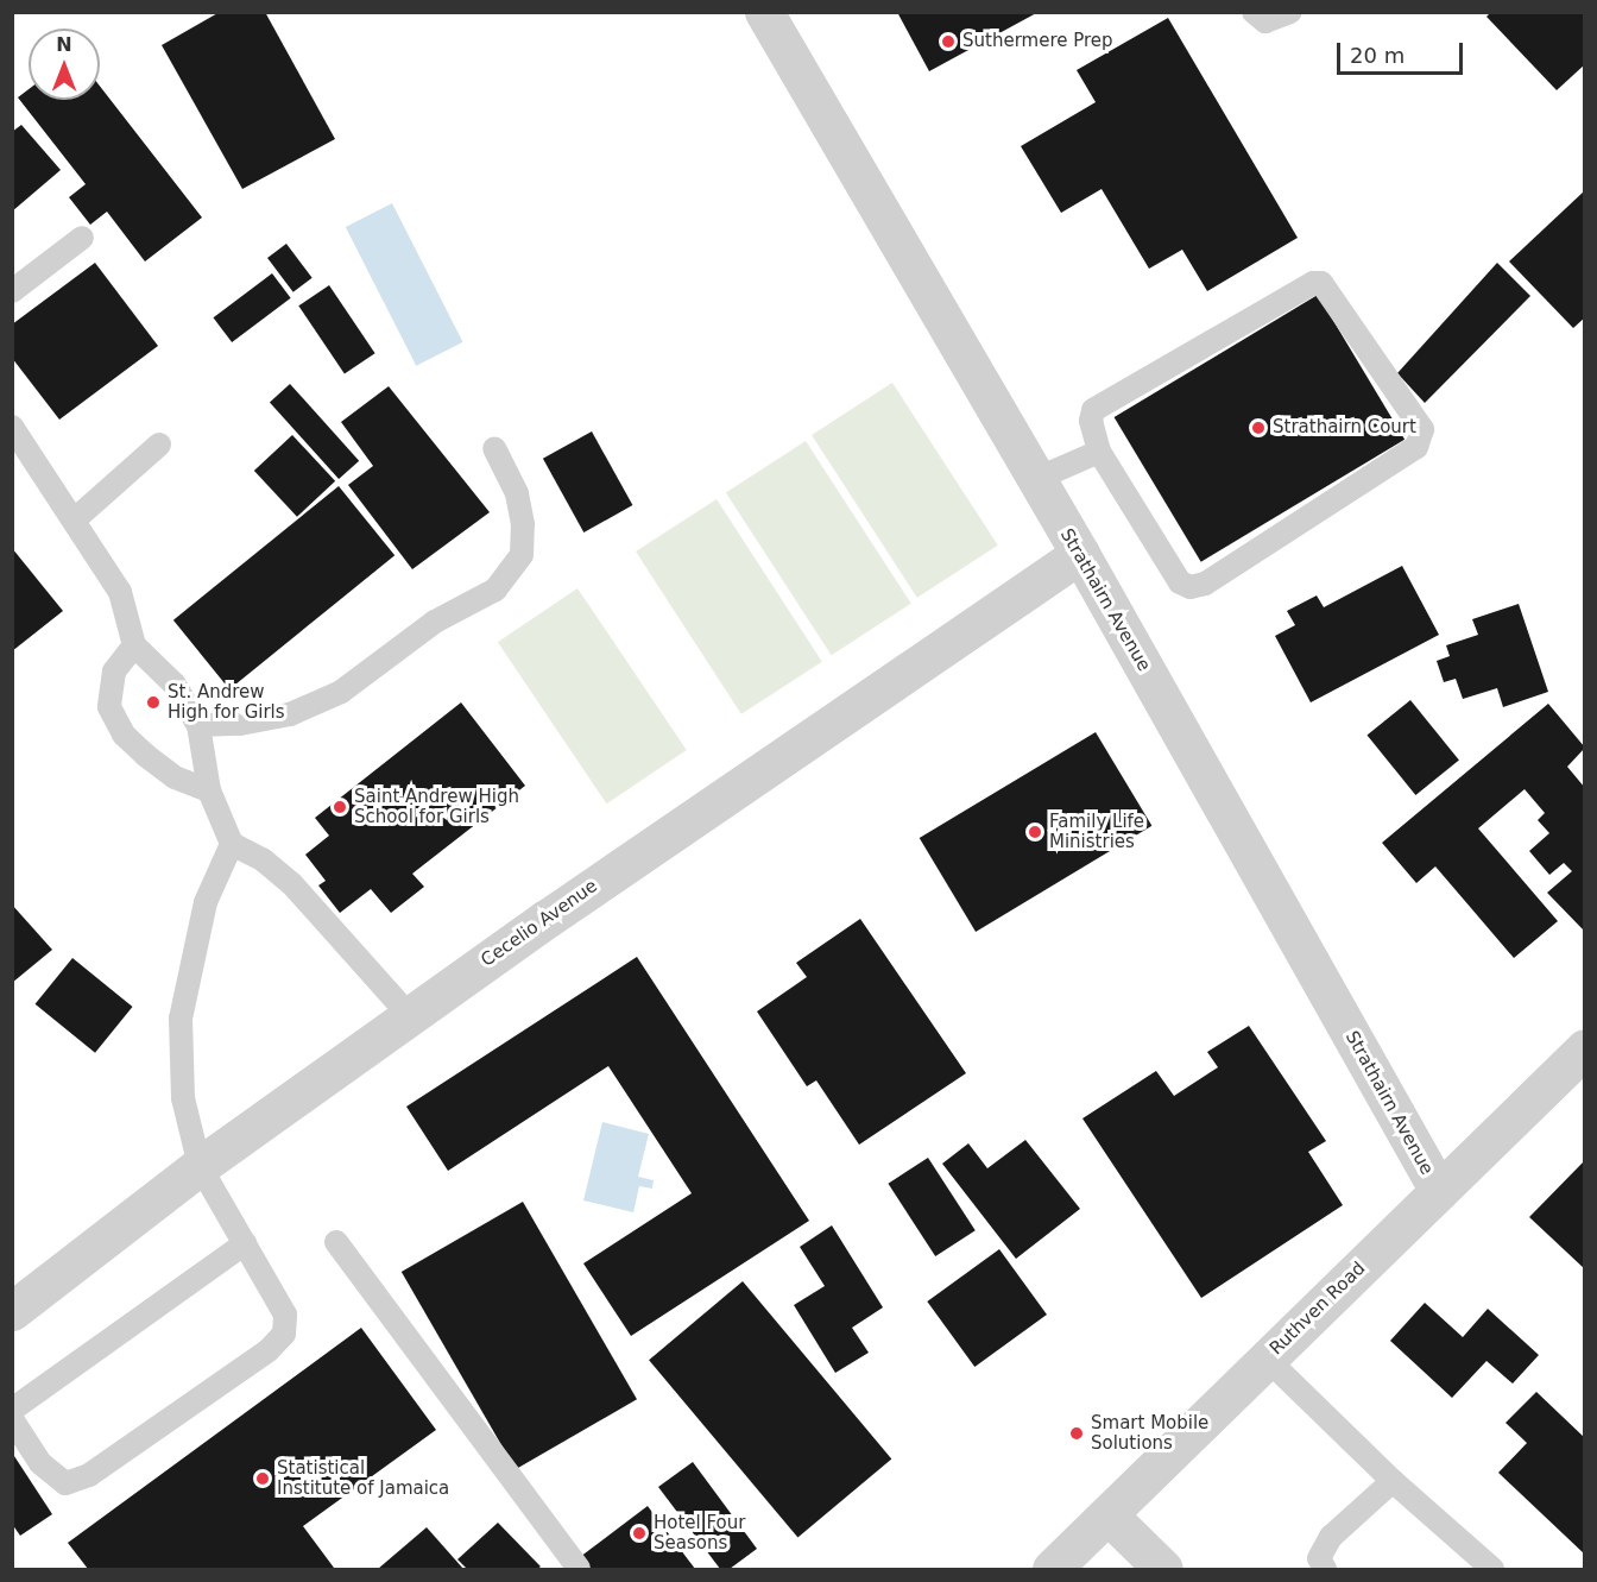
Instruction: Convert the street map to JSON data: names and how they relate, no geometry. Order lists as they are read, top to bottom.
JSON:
{
  "streets": {
    "street": ["Strathairn Avenue", "Cecelio Avenue", "Ruthven Road"]
  },
  "crossings": [
    ["Strathairn Avenue", "Cecelio Avenue"],
    ["Strathairn Avenue", "Ruthven Road"]
  ],
  "places": [
    "Suthermere Prep",
    "Strathairn Court",
    "St. Andrew High for Girls",
    "Saint Andrew High School for Girls",
    "Family Life Ministries",
    "Smart Mobile Solutions",
    "Statistical Institute of Jamaica",
    "Hotel Four Seasons"
  ],
  "scale_bar": "20 m",
  "north": "top"
}
